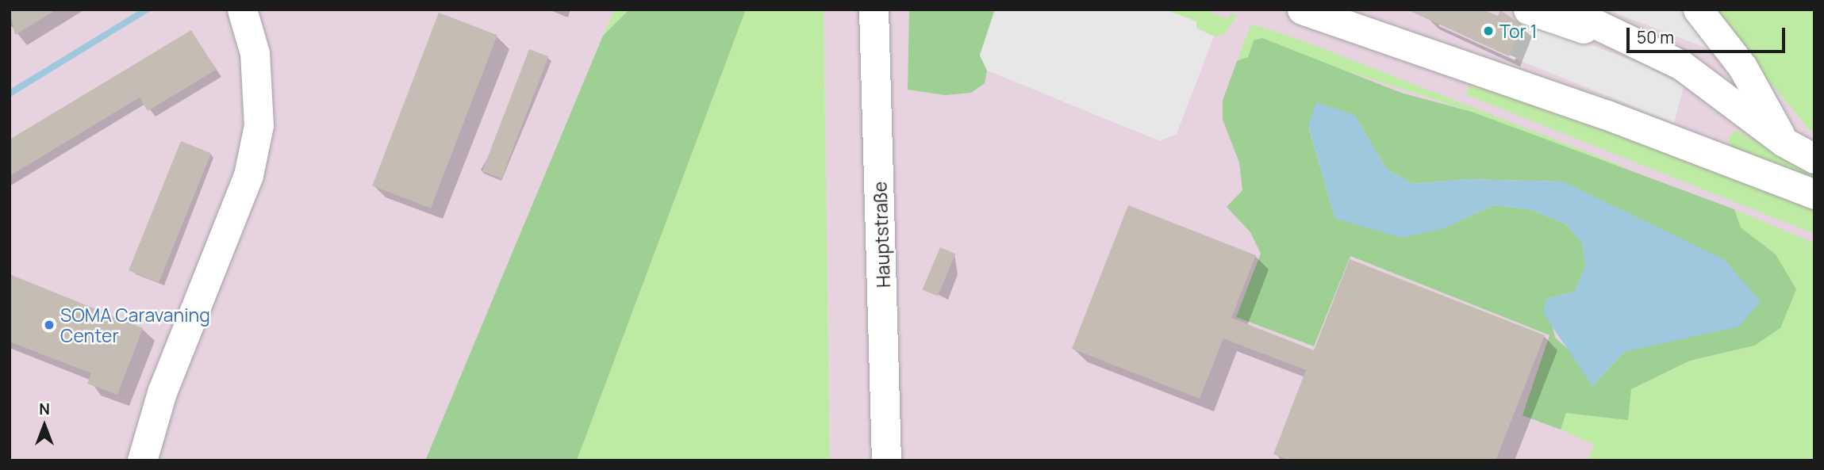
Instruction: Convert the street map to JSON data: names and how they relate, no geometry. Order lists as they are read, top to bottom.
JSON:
{
  "streets": {
    "street": ["Hauptstraße"]
  },
  "places": ["Tor 1", "SOMA Caravaning Center"],
  "scale_bar": "50 m",
  "north": "top"
}
